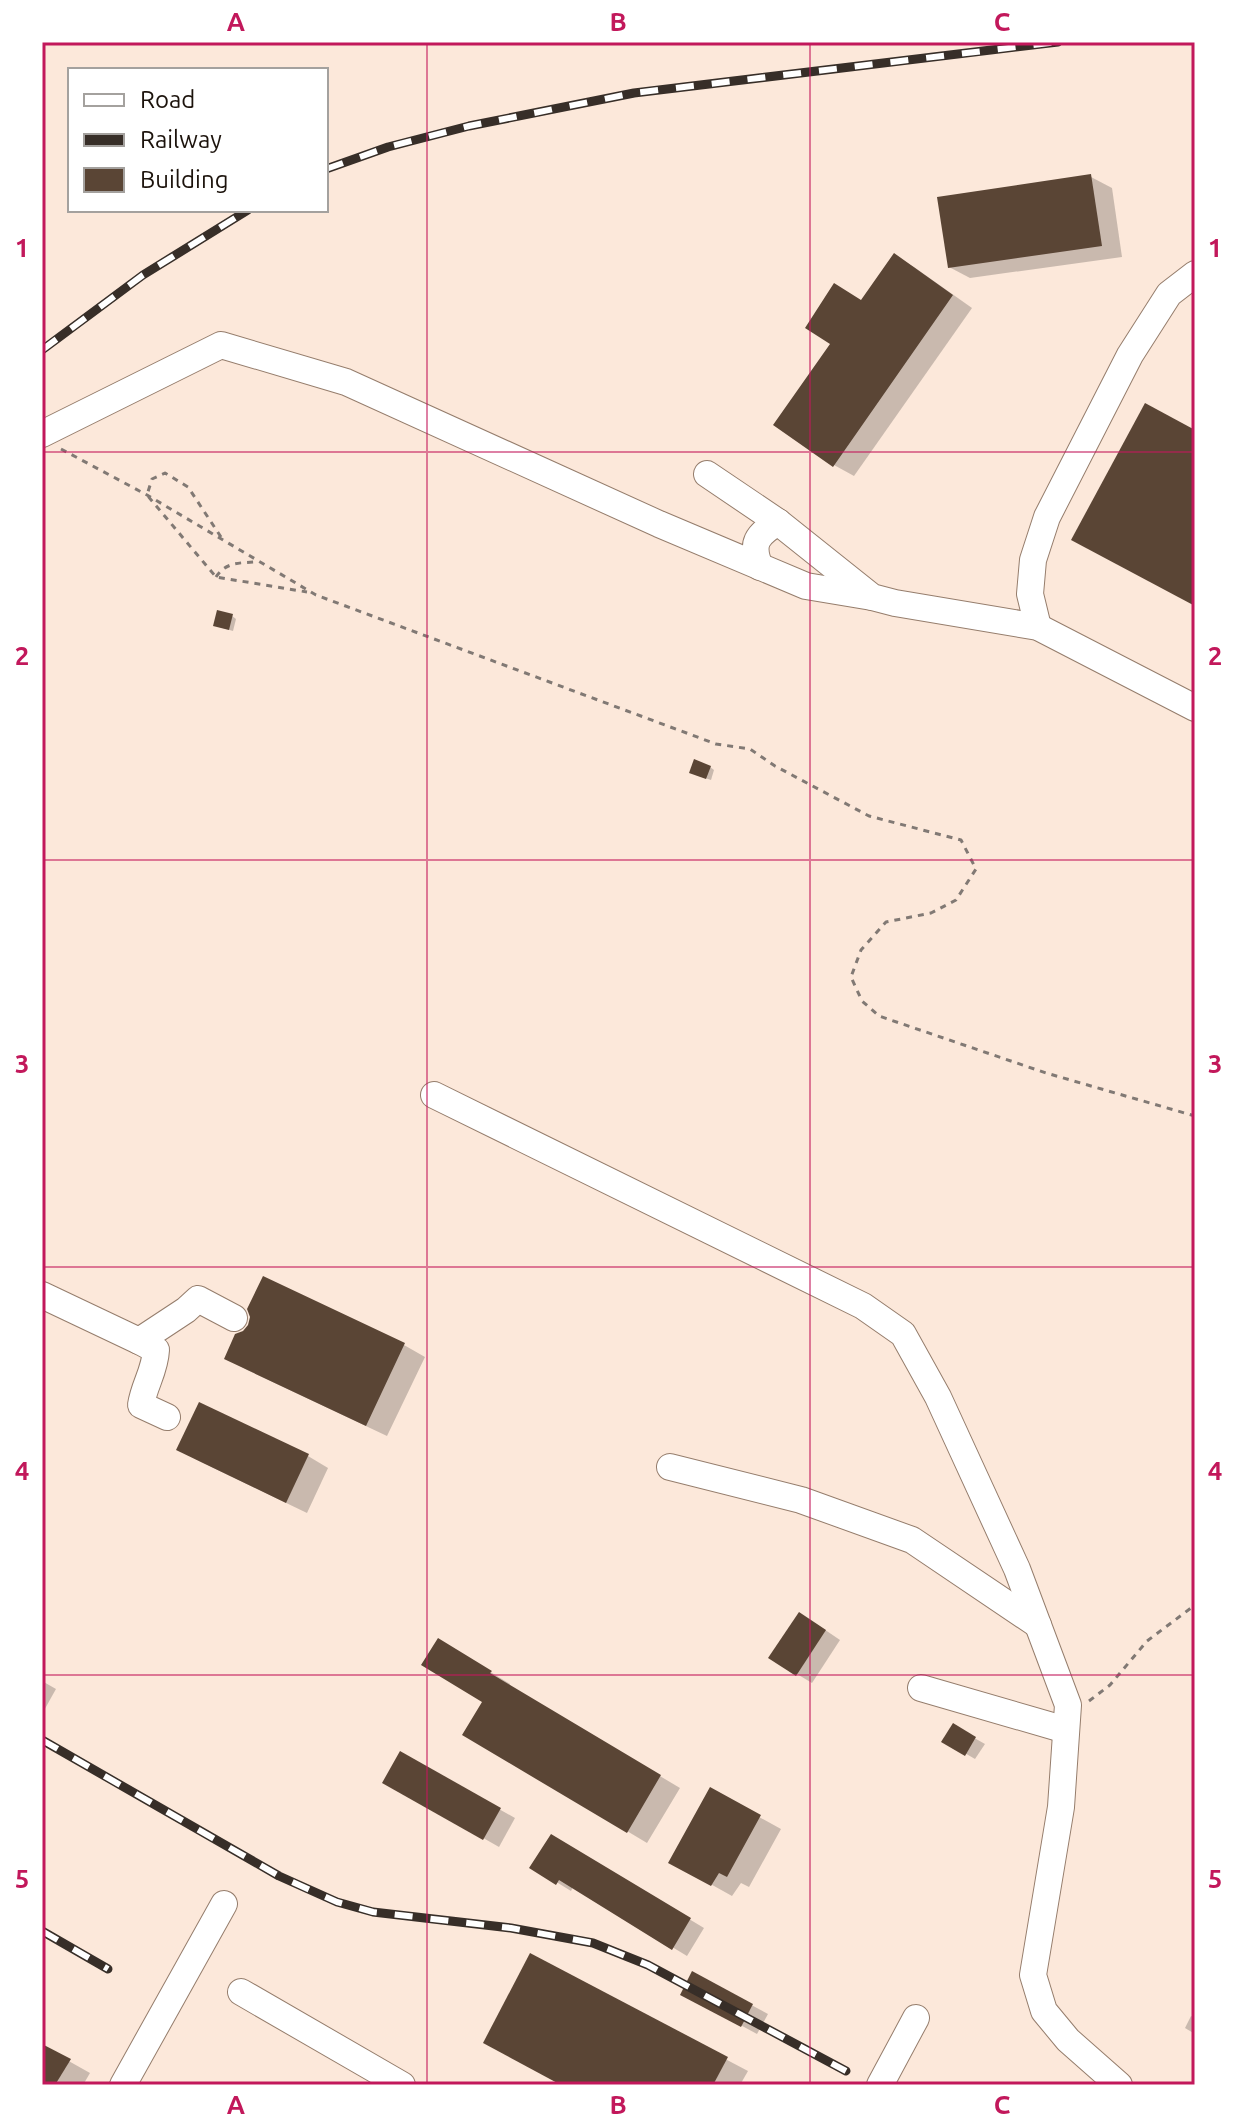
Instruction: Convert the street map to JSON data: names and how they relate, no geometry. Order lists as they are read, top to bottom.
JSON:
{
  "legend": ["Road", "Railway", "Building"],
  "grid": {
    "columns": ["A", "B", "C"],
    "rows": [
      "1",
      "2",
      "3",
      "4",
      "5"
    ]
  }
}
